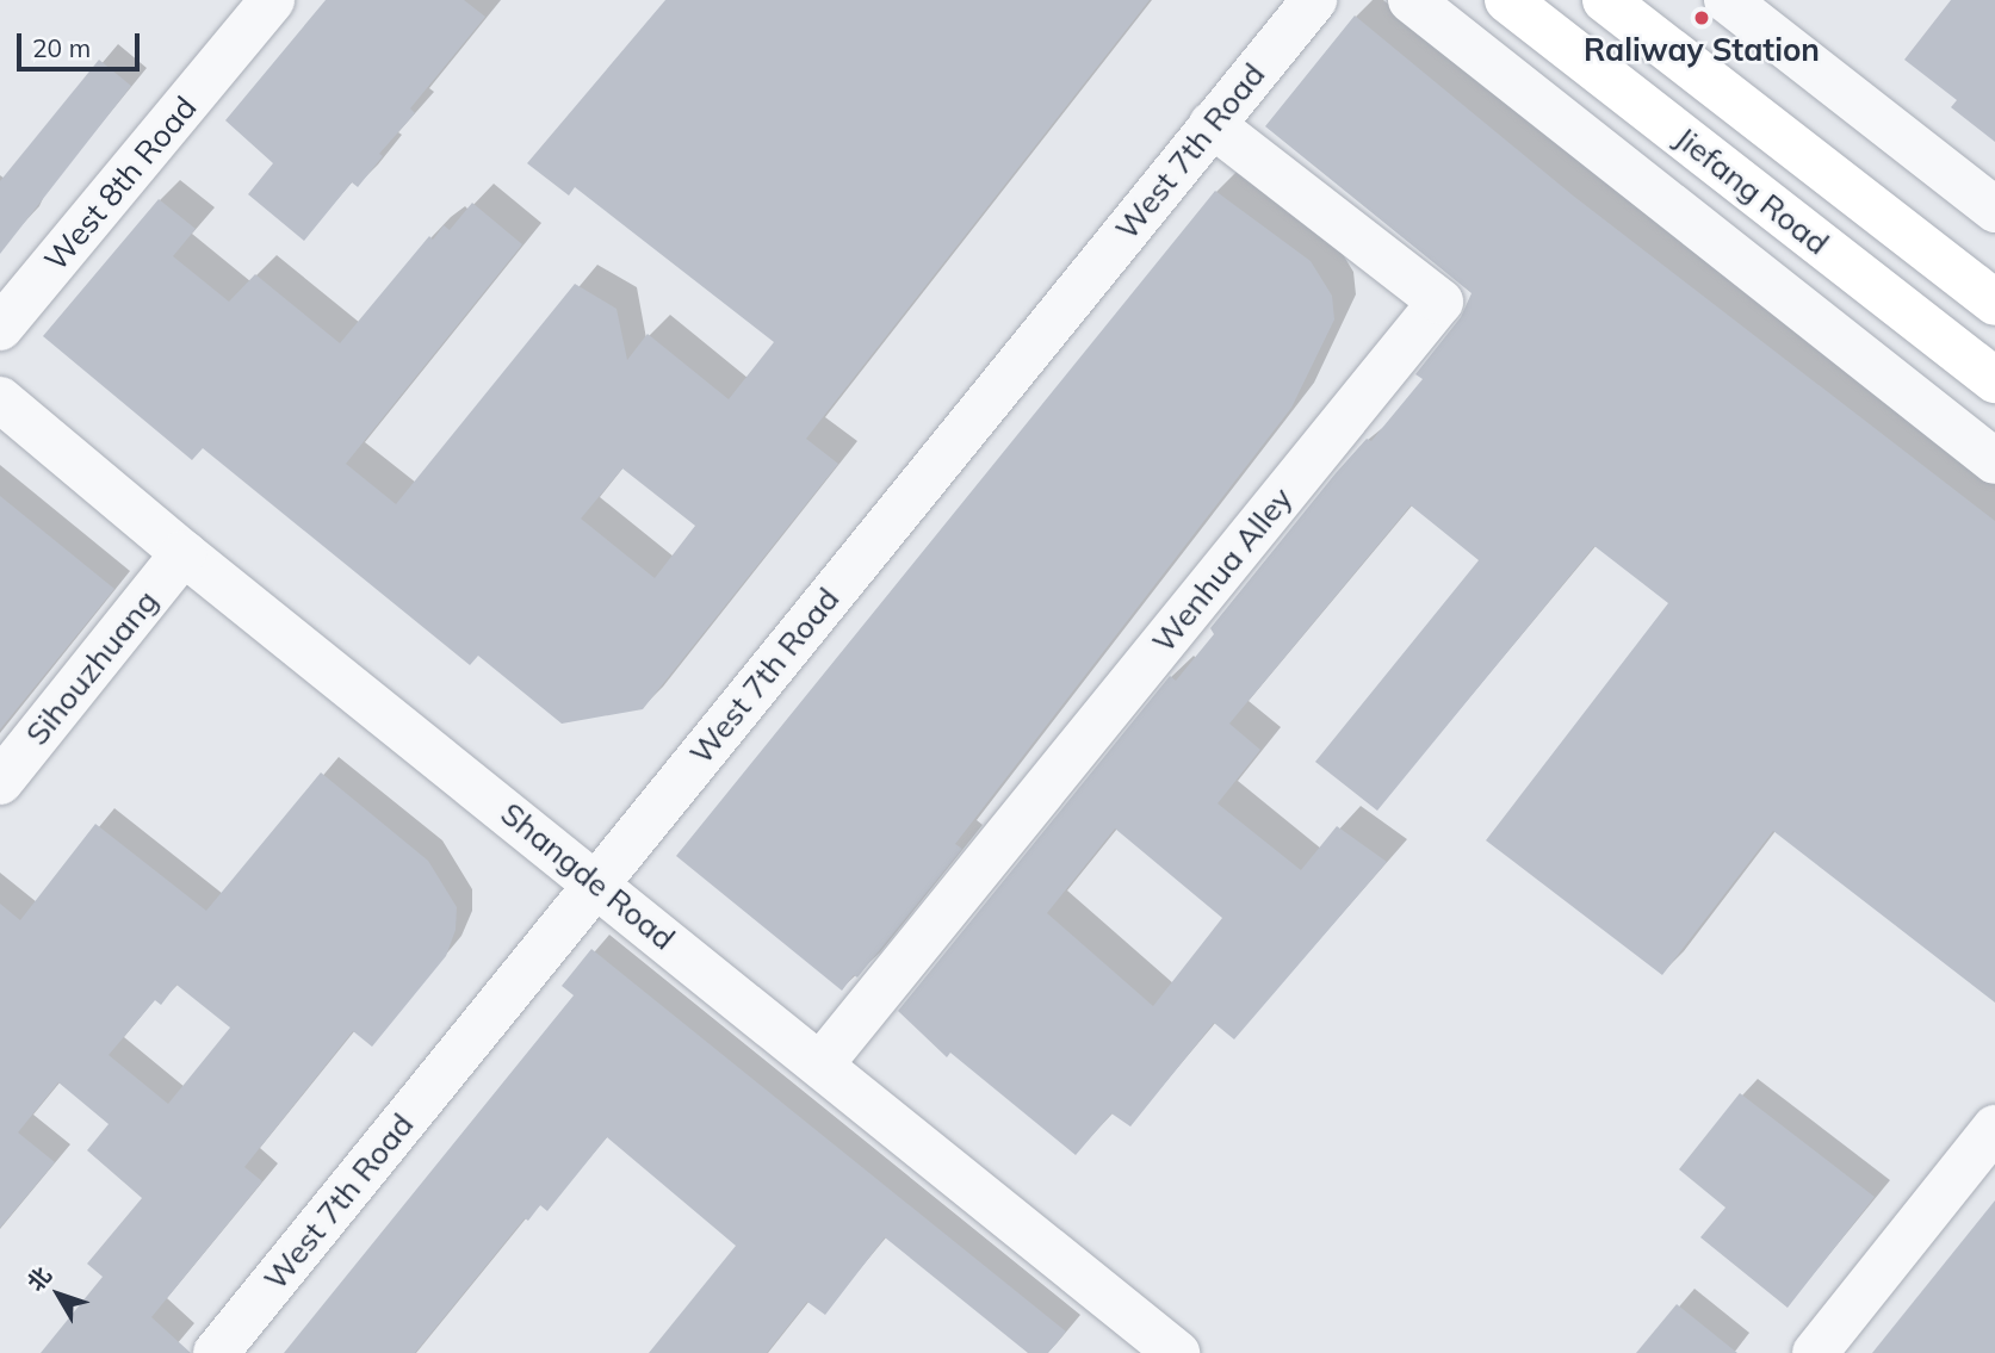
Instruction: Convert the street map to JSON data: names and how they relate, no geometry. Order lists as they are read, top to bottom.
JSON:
{
  "streets": {
    "main road": ["Jiefang Road"],
    "street": [
      "West 7th Road",
      "West 8th Road",
      "Wenhua Alley",
      "Sihouzhuang",
      "Shangde Road"
    ]
  },
  "crossings": [
    ["West 7th Road", "Wenhua Alley"],
    ["West 7th Road", "Shangde Road"],
    ["Wenhua Alley", "Shangde Road"],
    ["Sihouzhuang", "Shangde Road"]
  ],
  "places": ["Raliway Station"],
  "scale_bar": "20 m",
  "north": "top left"
}
